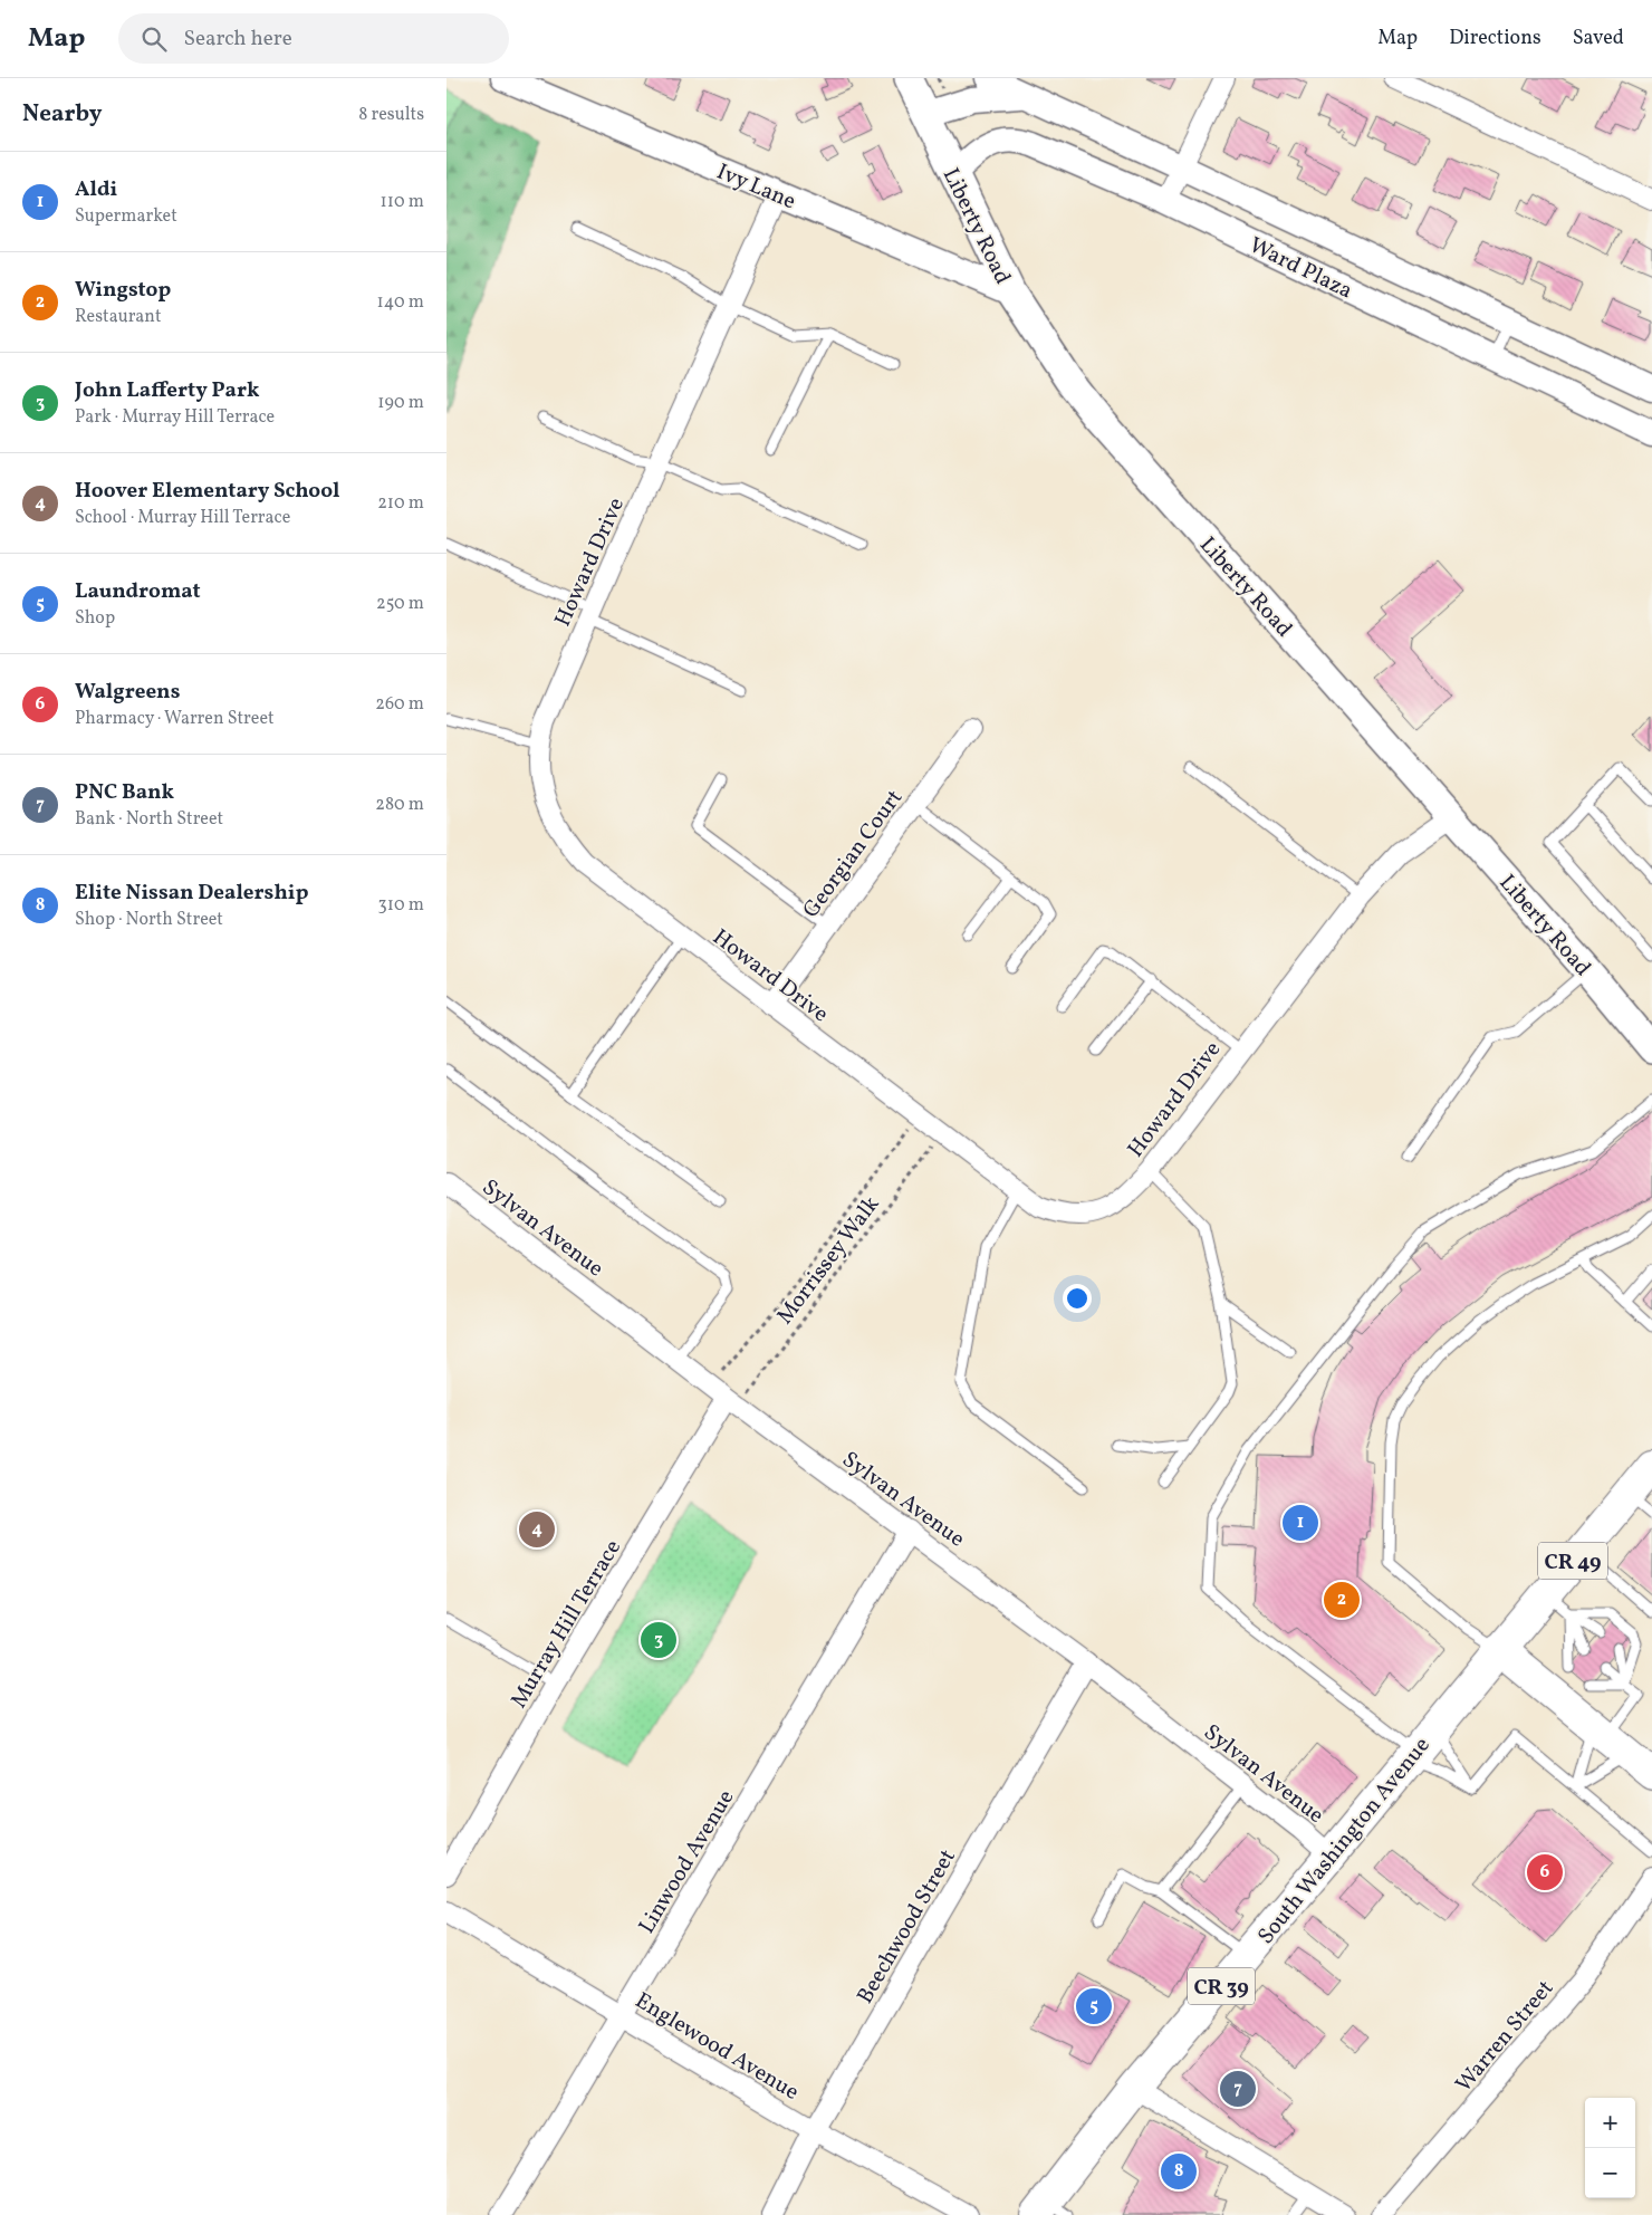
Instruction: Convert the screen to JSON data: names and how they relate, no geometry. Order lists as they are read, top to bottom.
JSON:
{
  "streets": {
    "main road": [
      "Liberty Road",
      "CR 49",
      "South Washington Avenue",
      "CR 39"
    ],
    "street": [
      "Ivy Lane",
      "Ward Plaza",
      "Howard Drive",
      "Georgian Court",
      "Sylvan Avenue",
      "Murray Hill Terrace",
      "Linwood Avenue",
      "Beechwood Street",
      "Warren Street",
      "Englewood Avenue"
    ],
    "path": ["Morrissey Walk"]
  },
  "crossings": [
    ["Ivy Lane", "Liberty Road"],
    ["Ivy Lane", "Howard Drive"],
    ["Liberty Road", "Ward Plaza"],
    ["Liberty Road", "Howard Drive"],
    ["Howard Drive", "Georgian Court"],
    ["Howard Drive", "Morrissey Walk"],
    ["Sylvan Avenue", "Morrissey Walk"],
    ["Sylvan Avenue", "Murray Hill Terrace"],
    ["Sylvan Avenue", "South Washington Avenue"],
    ["Sylvan Avenue", "Linwood Avenue"],
    ["Sylvan Avenue", "Beechwood Street"],
    ["Morrissey Walk", "Murray Hill Terrace"],
    ["Linwood Avenue", "Englewood Avenue"],
    ["Beechwood Street", "Englewood Avenue"]
  ],
  "page": {
    "header": "Map",
    "search": "Search here",
    "nav": ["Map", "Directions", "Saved"],
    "heading": ["Nearby", "8 results"],
    "list": [
      {
        "mark": "1",
        "name": "Aldi",
        "note": "Supermarket",
        "value": "110 m"
      },
      {
        "mark": "2",
        "name": "Wingstop",
        "note": "Restaurant",
        "value": "140 m"
      },
      {
        "mark": "3",
        "name": "John Lafferty Park",
        "note": "Park · Murray Hill Terrace",
        "value": "190 m"
      },
      {
        "mark": "4",
        "name": "Hoover Elementary School",
        "note": "School · Murray Hill Terrace",
        "value": "210 m"
      },
      {
        "mark": "5",
        "name": "Laundromat",
        "note": "Shop",
        "value": "250 m"
      },
      {
        "mark": "6",
        "name": "Walgreens",
        "note": "Pharmacy · Warren Street",
        "value": "260 m"
      },
      {
        "mark": "7",
        "name": "PNC Bank",
        "note": "Bank · North Street",
        "value": "280 m"
      },
      {
        "mark": "8",
        "name": "Elite Nissan Dealership",
        "note": "Shop · North Street",
        "value": "310 m"
      }
    ],
    "pins": [
      "1",
      "4",
      "2",
      "3",
      "6",
      "5",
      "7",
      "8"
    ],
    "map_buttons": ["+", "−"]
  }
}
